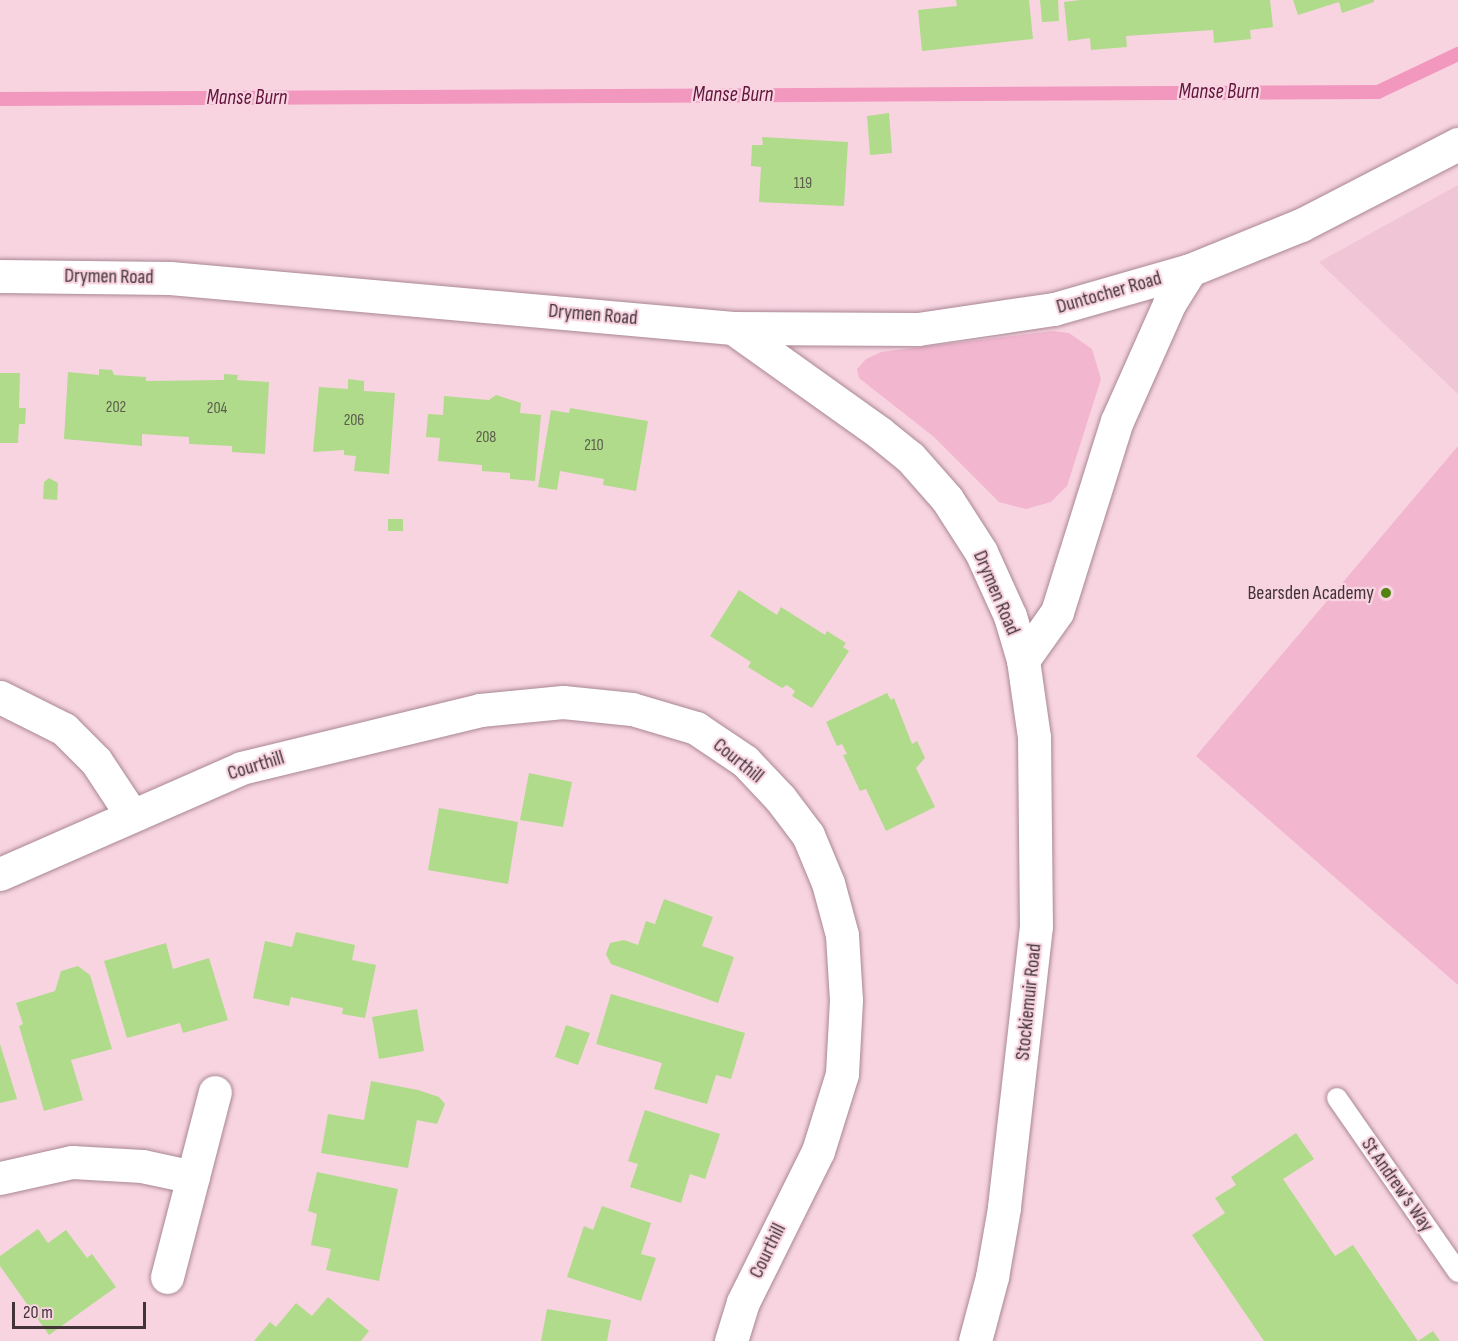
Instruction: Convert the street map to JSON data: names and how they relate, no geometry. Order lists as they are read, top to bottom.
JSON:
{
  "streets": {
    "main road": [
      "Drymen Road",
      "Duntocher Road",
      "Courthill",
      "Stockiemuir Road"
    ],
    "lane": ["St Andrew's Way"]
  },
  "crossings": [
    ["Drymen Road", "Duntocher Road"],
    ["Drymen Road", "Stockiemuir Road"]
  ],
  "water": ["Manse Burn"],
  "places": ["Bearsden Academy"],
  "house_numbers": [
    "119",
    "202",
    "204",
    "206",
    "208",
    "210"
  ],
  "scale_bar": "20 m"
}
